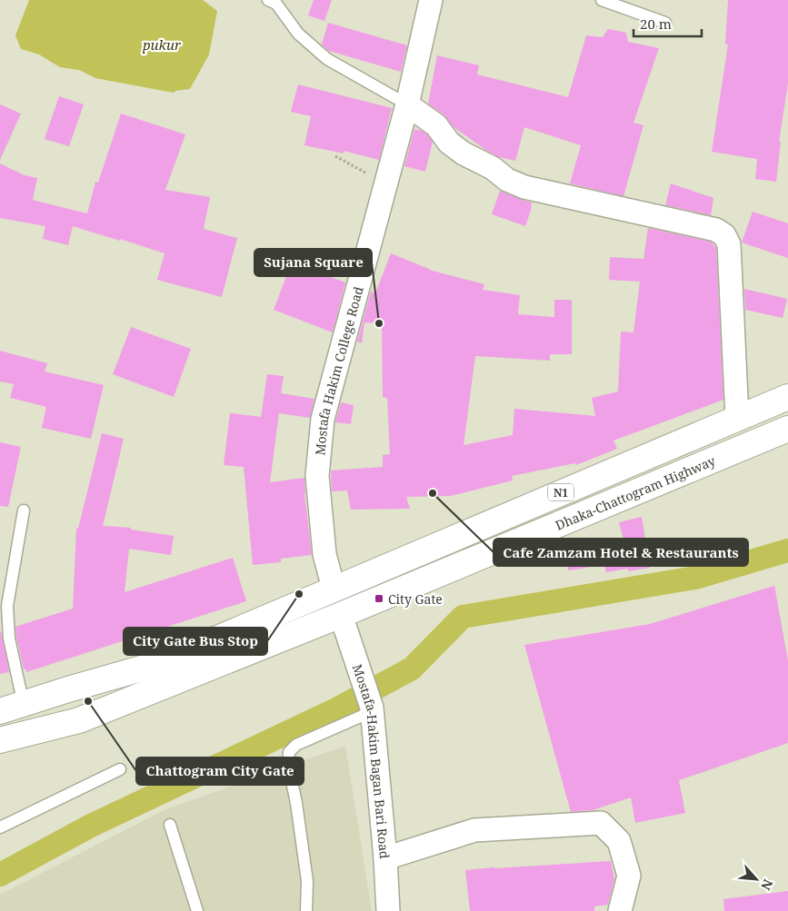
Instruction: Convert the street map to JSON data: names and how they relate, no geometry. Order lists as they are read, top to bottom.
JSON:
{
  "streets": {
    "highway": ["N1", "Dhaka-Chattogram Highway"],
    "street": ["Mostafa Hakim College Road", "Mostafa-Hakim Bagan Bari Road"]
  },
  "crossings": [
    ["Mostafa Hakim College Road", "N1"],
    ["Dhaka-Chattogram Highway", "Mostafa-Hakim Bagan Bari Road"]
  ],
  "water": ["pukur"],
  "places": {
    "other": [
      "Sujana Square",
      "Cafe Zamzam Hotel & Restaurants",
      "City Gate Bus Stop",
      "Chattogram City Gate"
    ],
    "transit": ["City Gate"]
  },
  "scale_bar": "20 m",
  "north": "bottom right"
}
